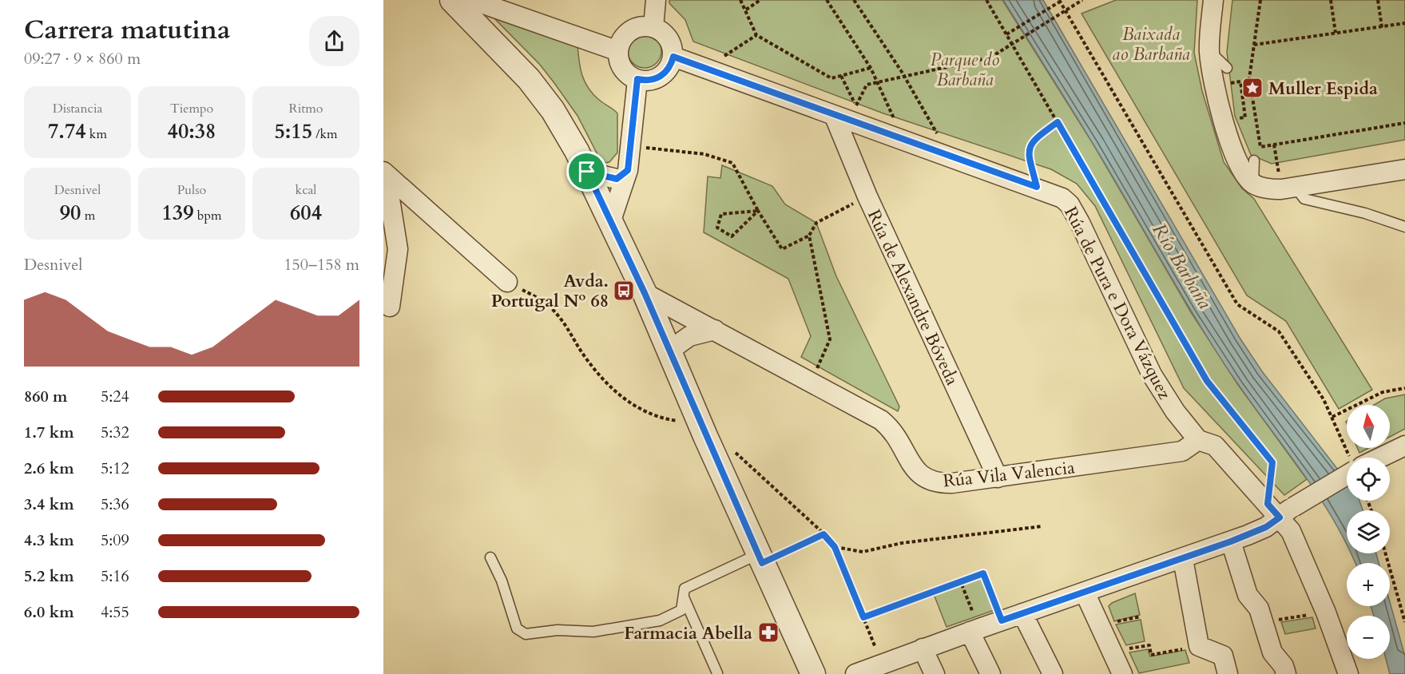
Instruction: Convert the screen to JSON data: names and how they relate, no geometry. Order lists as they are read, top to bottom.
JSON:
{
  "streets": {
    "street": ["Rúa de Alexandre Bóveda", "Rúa de Pura e Dora Vázquez", "Rúa Vila Valencia"]
  },
  "crossings": [
    ["Rúa de Alexandre Bóveda", "Rúa de Pura e Dora Vázquez"],
    ["Rúa de Alexandre Bóveda", "Rúa Vila Valencia"],
    ["Rúa de Pura e Dora Vázquez", "Rúa Vila Valencia"]
  ],
  "water": ["Río Barbaña"],
  "parks": ["Baixada ao Barbaña", "Parque do Barbaña"],
  "places": {
    "place": ["Muller Espida"],
    "bus stop": ["Avda. Portugal Nº 68"],
    "pharmacy": ["Farmacia Abella"]
  },
  "north": "top",
  "page": {
    "heading": ["Carrera matutina", "09:27 · 9 × 860 m"],
    "stats": [
      ["Distancia", "7.74 km"],
      ["Tiempo", "40:38"],
      ["Ritmo", "5:15 /km"],
      ["Desnivel", "90 m"],
      ["Pulso", "139 bpm"],
      ["kcal", "604"]
    ],
    "chart": ["Desnivel", "150–158 m"],
    "list": [
      {
        "name": "860 m",
        "note": "5:24"
      },
      {
        "name": "1.7 km",
        "note": "5:32"
      },
      {
        "name": "2.6 km",
        "note": "5:12"
      },
      {
        "name": "3.4 km",
        "note": "5:36"
      },
      {
        "name": "4.3 km",
        "note": "5:09"
      },
      {
        "name": "5.2 km",
        "note": "5:16"
      },
      {
        "name": "6.0 km",
        "note": "4:55"
      }
    ],
    "map_buttons": ["+", "−"]
  }
}
